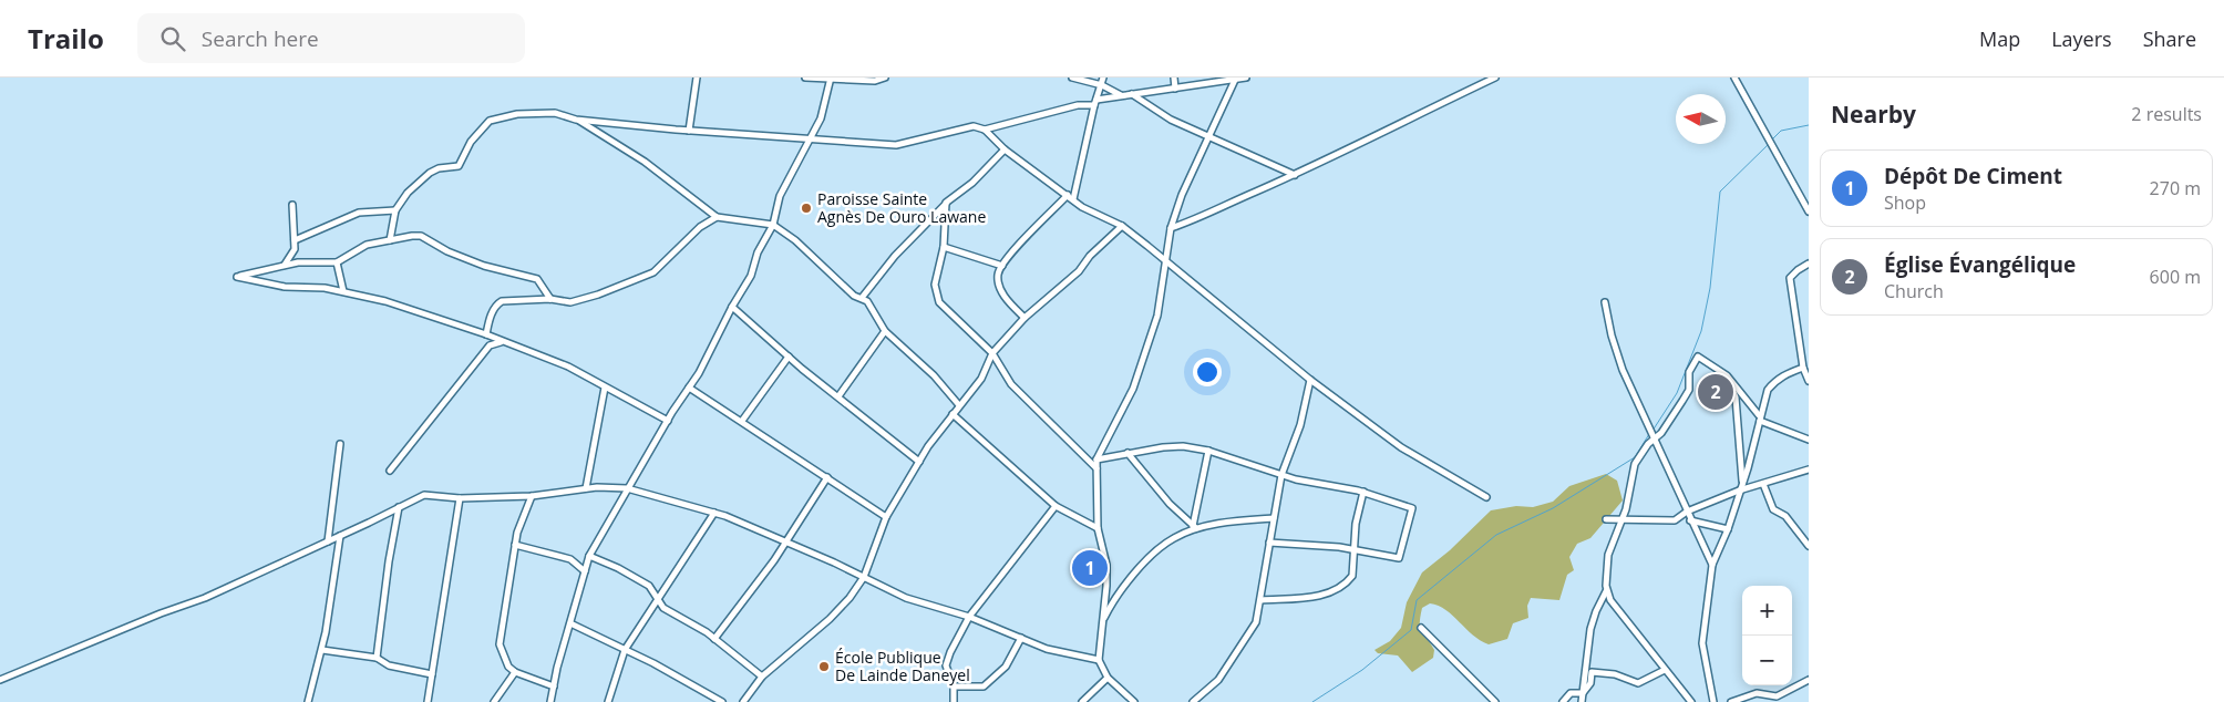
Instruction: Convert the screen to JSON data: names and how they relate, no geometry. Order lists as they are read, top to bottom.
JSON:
{
  "places": ["Paroisse Sainte Agnès De Ouro Lawane", "École Publique De Lainde Daneyel"],
  "north": "left",
  "page": {
    "header": "Trailo",
    "search": "Search here",
    "nav": ["Map", "Layers", "Share"],
    "heading": ["Nearby", "2 results"],
    "list": [
      {
        "mark": "1",
        "name": "Dépôt De Ciment",
        "note": "Shop",
        "value": "270 m"
      },
      {
        "mark": "2",
        "name": "Église Évangélique",
        "note": "Church",
        "value": "600 m"
      }
    ],
    "pins": ["2", "1"],
    "map_buttons": ["+", "−"]
  }
}
